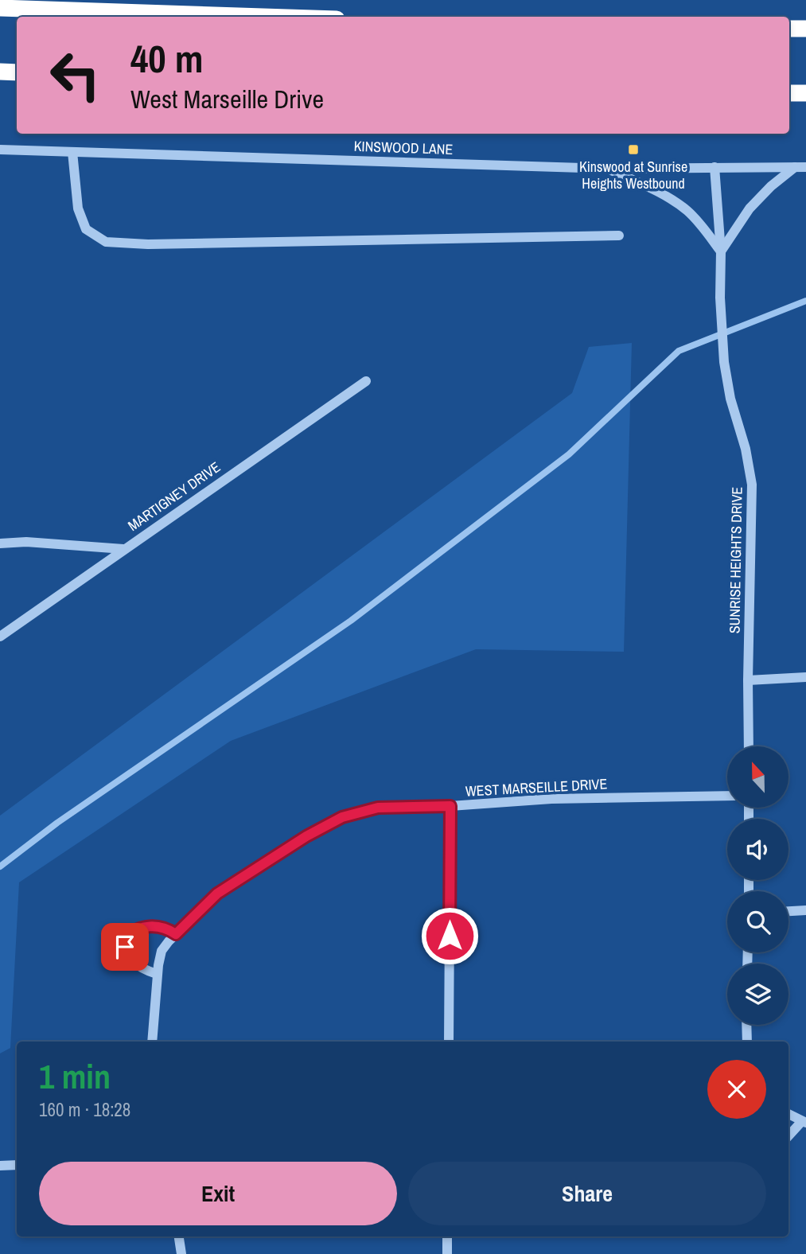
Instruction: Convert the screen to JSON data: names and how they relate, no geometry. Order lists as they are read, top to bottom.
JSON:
{
  "streets": {
    "street": [
      "KINSWOOD LANE",
      "MARTIGNEY DRIVE",
      "SUNRISE HEIGHTS DRIVE",
      "WEST MARSEILLE DRIVE"
    ]
  },
  "crossings": [
    ["KINSWOOD LANE", "SUNRISE HEIGHTS DRIVE"]
  ],
  "places": {
    "transit": ["Kinswood at Sunrise Heights Westbound"]
  },
  "north": "top",
  "page": {
    "turn": ["40 m", "West Marseille Drive"],
    "heading": ["1 min", "160 m · 18:28"],
    "buttons": ["Exit", "Share"]
  }
}
